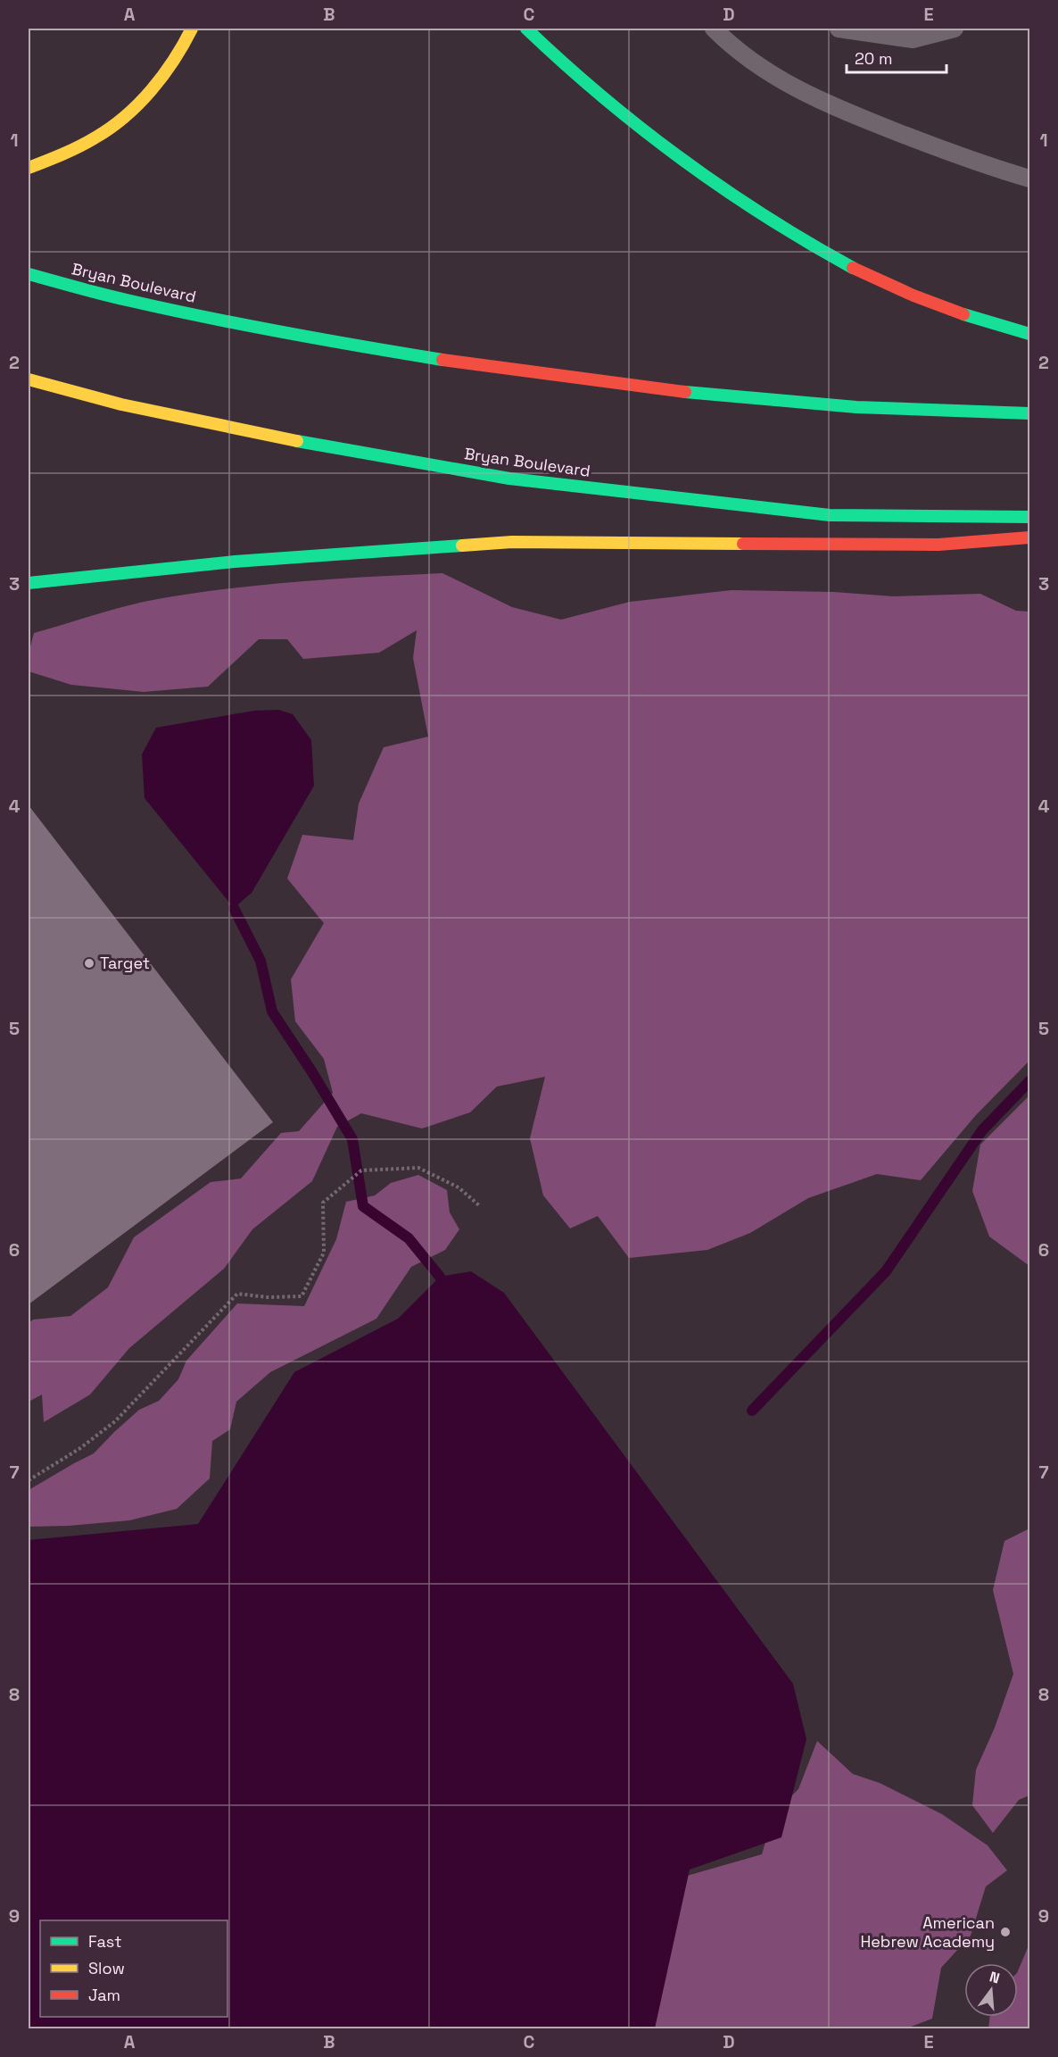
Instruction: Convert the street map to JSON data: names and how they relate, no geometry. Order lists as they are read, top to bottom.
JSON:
{
  "streets": {
    "highway": ["Bryan Boulevard"]
  },
  "places": ["Target", "American Hebrew Academy"],
  "legend": ["Fast", "Slow", "Jam"],
  "scale_bar": "20 m",
  "north": "top",
  "grid": {
    "columns": [
      "A",
      "B",
      "C",
      "D",
      "E"
    ],
    "rows": [
      "1",
      "2",
      "3",
      "4",
      "5",
      "6",
      "7",
      "8",
      "9"
    ]
  }
}
